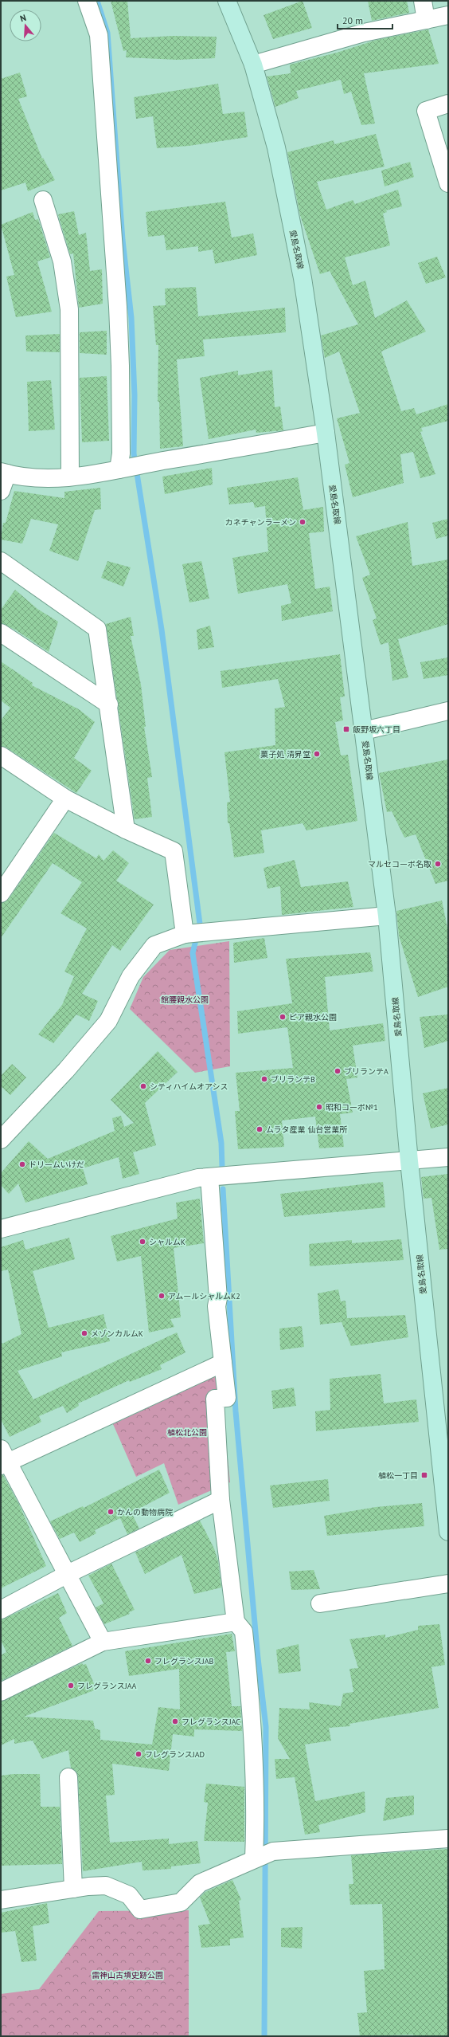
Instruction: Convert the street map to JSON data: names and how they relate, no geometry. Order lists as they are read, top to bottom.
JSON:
{
  "streets": {
    "main road": ["愛島名取線"]
  },
  "parks": ["館腰親水公園", "植松北公園", "雷神山古墳史跡公園"],
  "places": {
    "other": [
      "カネチャンラーメン",
      "菓子処 清昇堂",
      "マルセコーポ名取",
      "ピア親水公園",
      "ブリランテA",
      "ブリランテB",
      "シティハイムオアシス",
      "昭和コーポ№1",
      "ムラタ産業 仙台営業所",
      "ドリームいけだ",
      "シャルムK",
      "アムールシャルムK2",
      "メゾンカルムK",
      "かんの動物病院",
      "フレグランスJAB",
      "フレグランスJAA",
      "フレグランスJAC",
      "フレグランスJAD"
    ],
    "transit": ["飯野坂六丁目", "植松一丁目"]
  },
  "scale_bar": "20 m",
  "north": "top"
}
